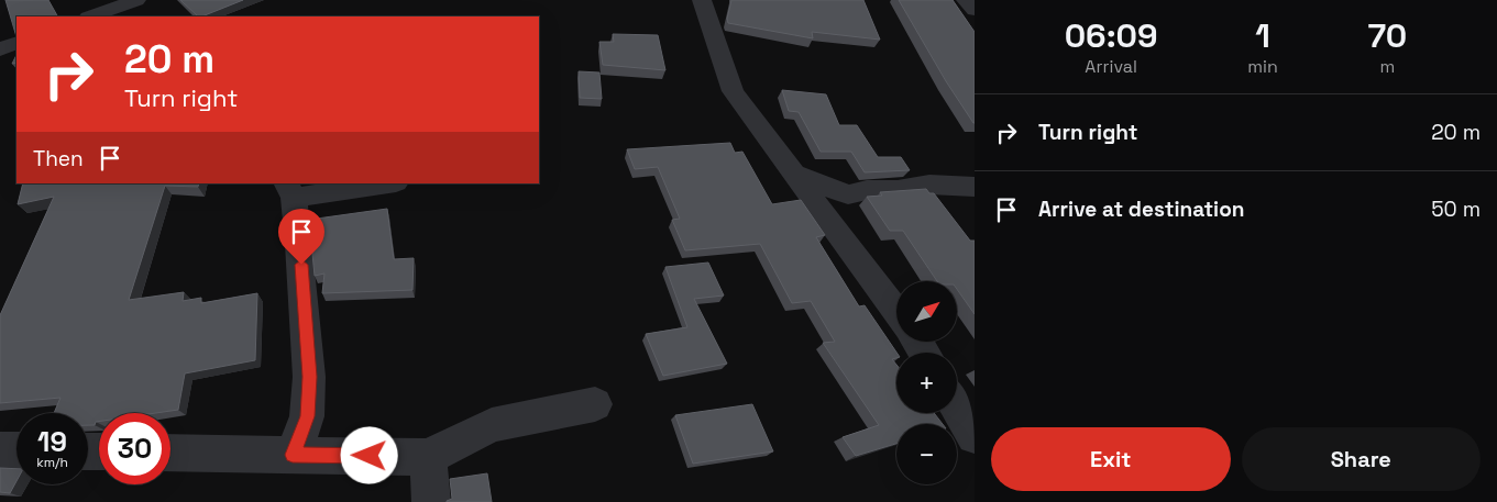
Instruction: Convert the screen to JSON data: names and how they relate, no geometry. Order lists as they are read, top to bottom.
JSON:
{
  "north": "top right",
  "page": {
    "eta": [
      "06:09",
      "Arrival",
      "1",
      "min",
      "70",
      "m"
    ],
    "turn": ["20 m", "Turn right"],
    "list": [
      {
        "name": "Turn right",
        "value": "20 m"
      },
      {
        "name": "Arrive at destination",
        "value": "50 m"
      }
    ],
    "then": "Then",
    "map_buttons": ["+", "−"],
    "speed": "19 km/h",
    "limit": "30",
    "buttons": ["Exit", "Share"]
  }
}
